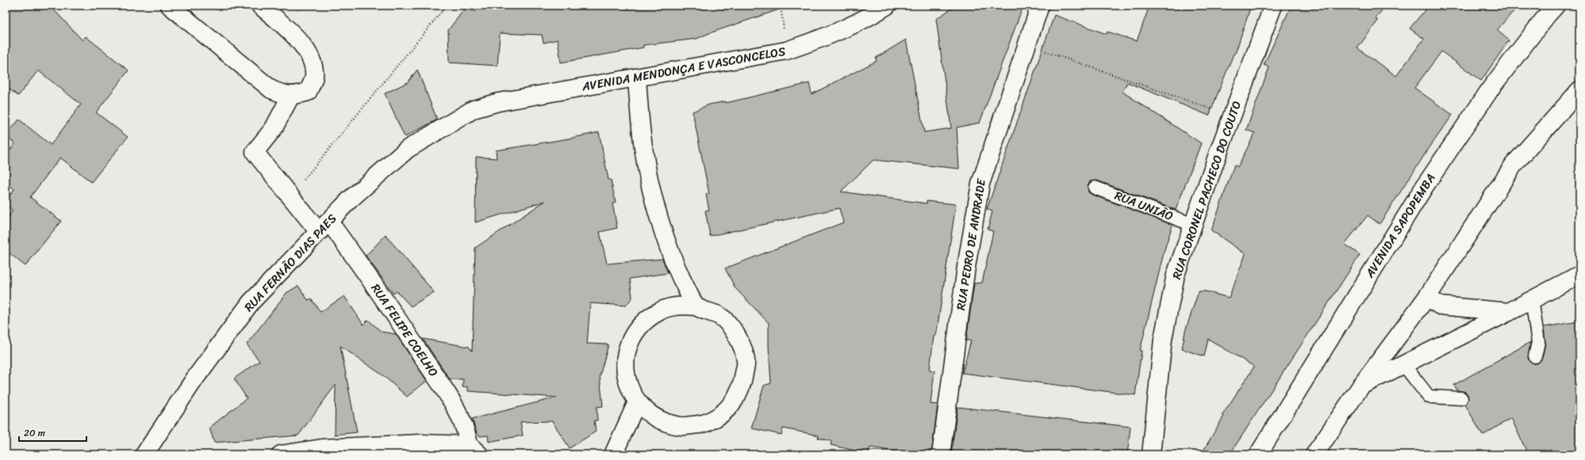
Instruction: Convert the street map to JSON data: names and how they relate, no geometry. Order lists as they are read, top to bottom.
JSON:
{
  "streets": {
    "street": [
      "AVENIDA MENDONÇA E VASCONCELOS",
      "RUA CORONEL PACHECO DO COUTO",
      "AVENIDA SAPOPEMBA",
      "RUA PEDRO DE ANDRADE",
      "RUA FERNÃO DIAS PAES",
      "RUA FELIPE COELHO"
    ],
    "lane": ["RUA UNIÃO"]
  },
  "crossings": [
    ["AVENIDA MENDONÇA E VASCONCELOS", "RUA FERNÃO DIAS PAES"],
    ["RUA CORONEL PACHECO DO COUTO", "RUA UNIÃO"],
    ["RUA FERNÃO DIAS PAES", "RUA FELIPE COELHO"]
  ],
  "scale_bar": "20 m"
}
